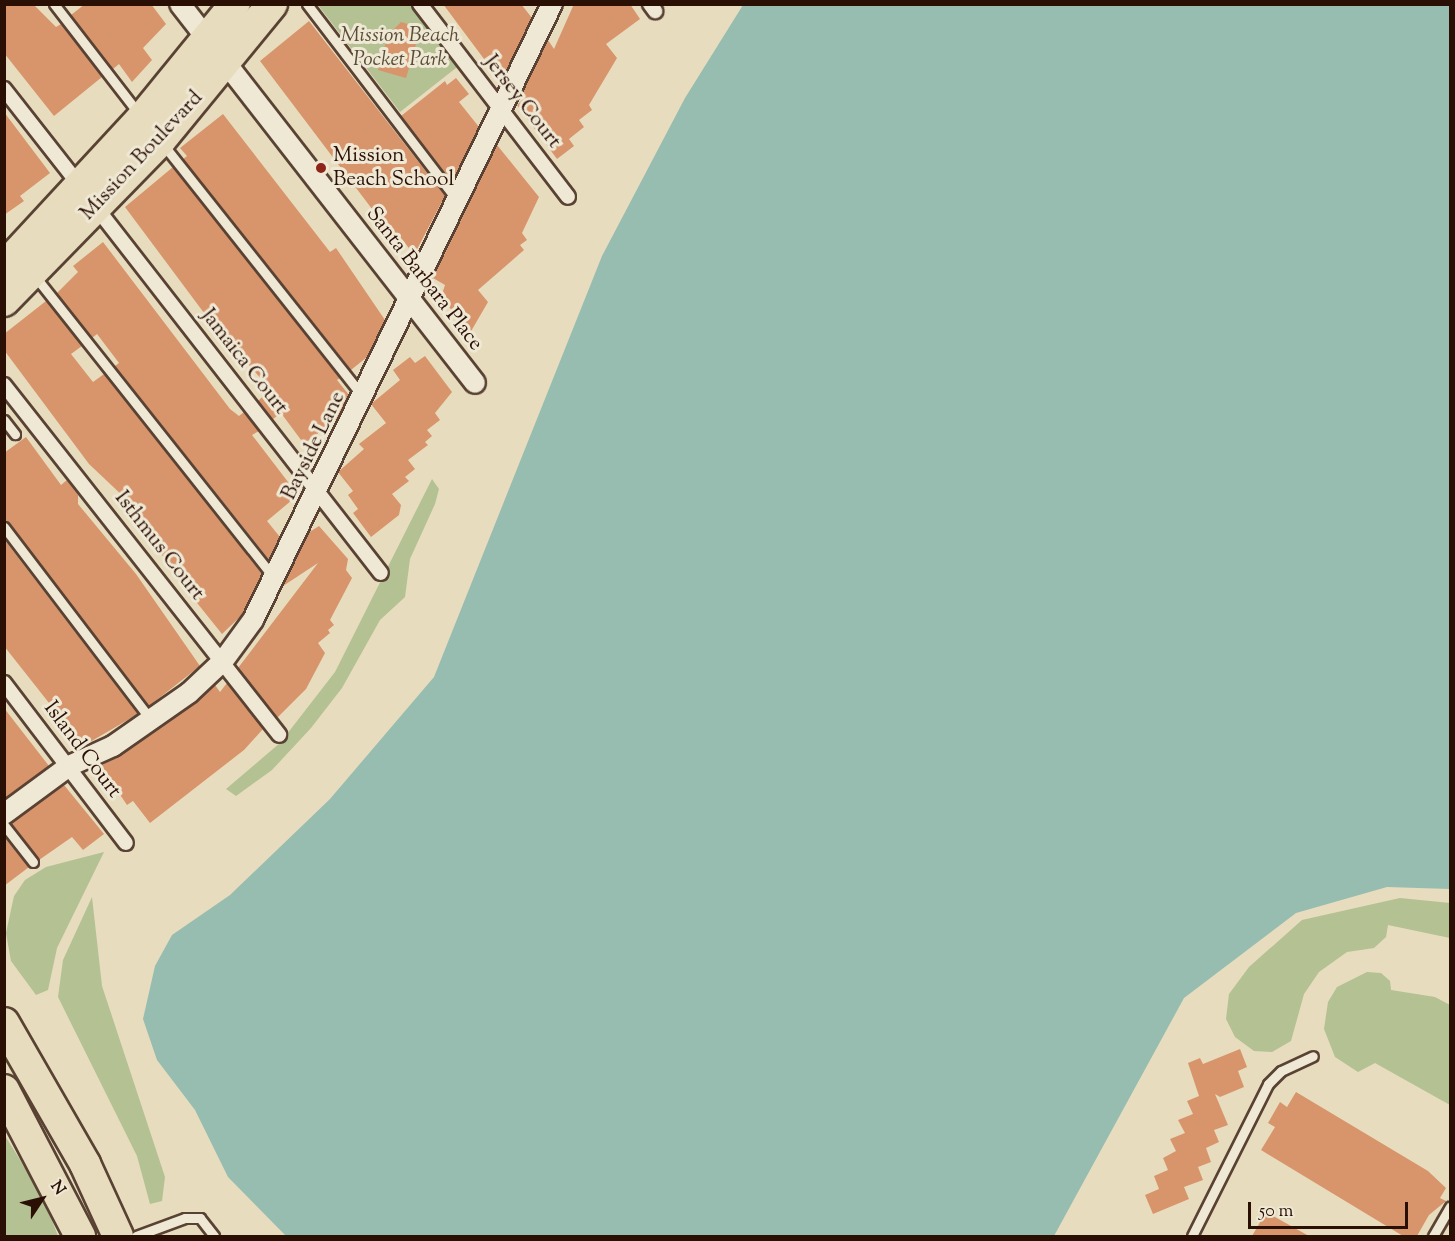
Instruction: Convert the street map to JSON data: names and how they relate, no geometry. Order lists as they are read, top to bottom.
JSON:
{
  "streets": {
    "main road": ["Mission Boulevard"],
    "street": [
      "Jersey Court",
      "Santa Barbara Place",
      "Jamaica Court",
      "Bayside Lane",
      "Isthmus Court",
      "Island Court"
    ]
  },
  "crossings": [
    ["Jersey Court", "Bayside Lane"],
    ["Mission Boulevard", "Santa Barbara Place"],
    ["Mission Boulevard", "Jamaica Court"],
    ["Santa Barbara Place", "Bayside Lane"],
    ["Jamaica Court", "Bayside Lane"],
    ["Bayside Lane", "Isthmus Court"],
    ["Bayside Lane", "Island Court"]
  ],
  "parks": ["Mission Beach Pocket Park"],
  "places": ["Mission Beach School"],
  "scale_bar": "50 m",
  "north": "top right"
}
